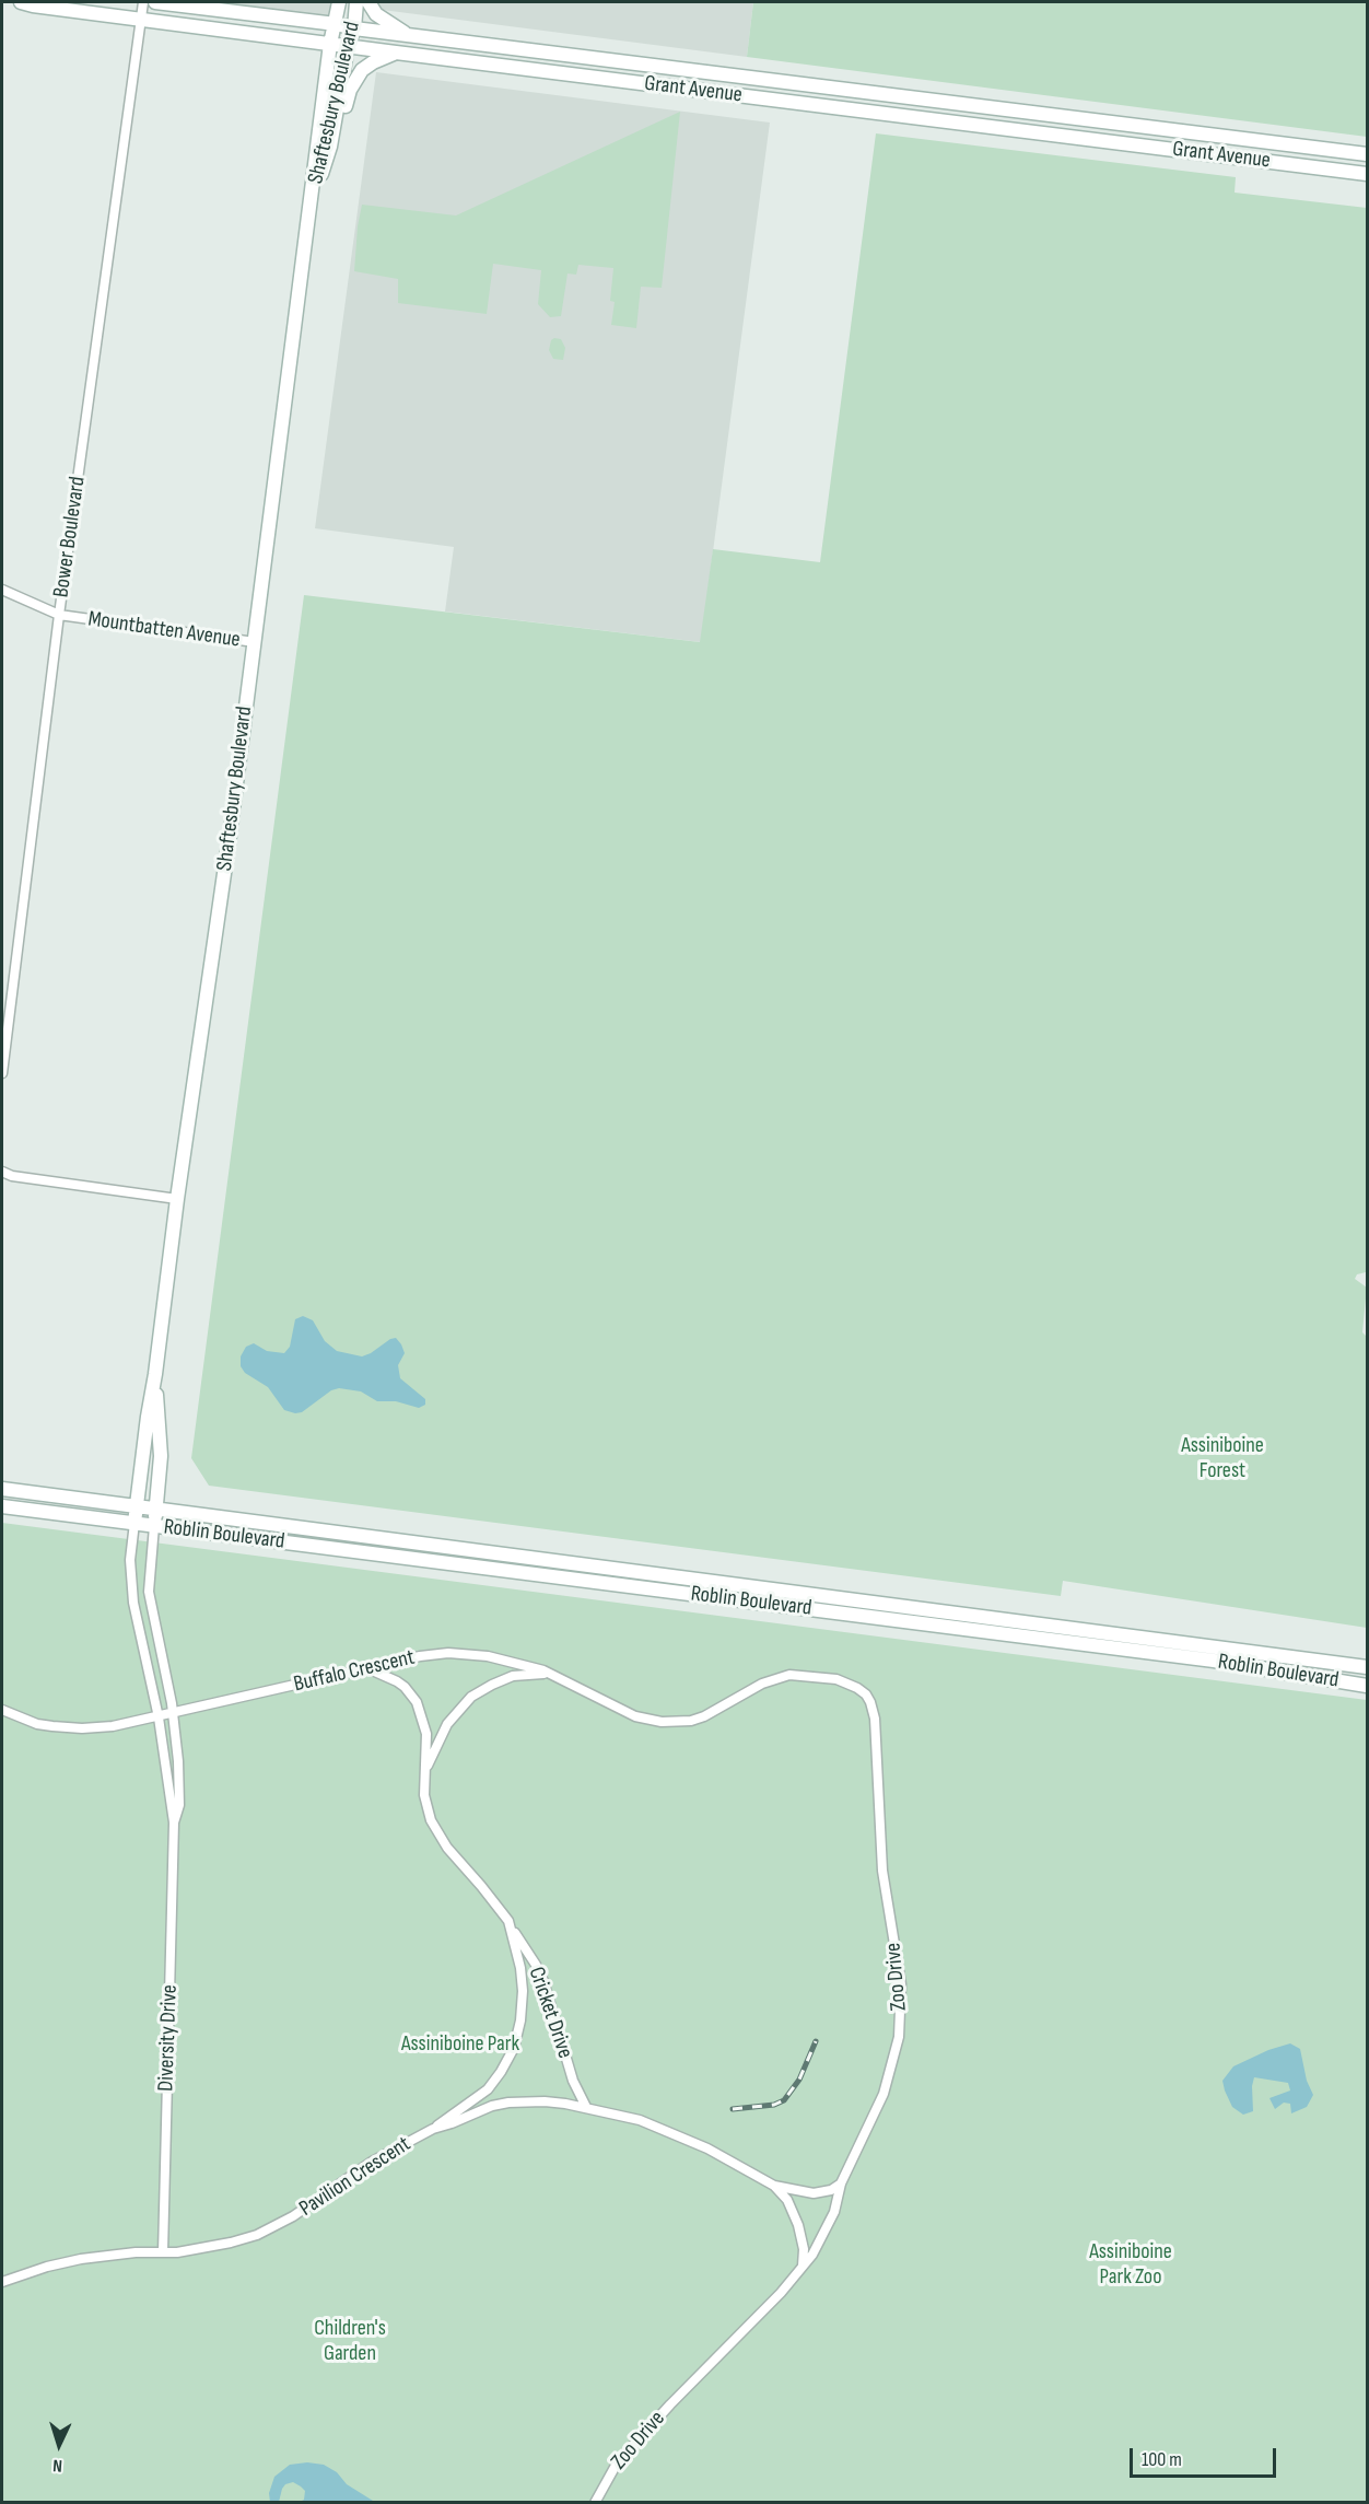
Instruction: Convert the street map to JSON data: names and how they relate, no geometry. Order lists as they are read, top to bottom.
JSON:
{
  "streets": {
    "main road": ["Grant Avenue", "Shaftesbury Boulevard", "Roblin Boulevard"],
    "street": [
      "Bower Boulevard",
      "Mountbatten Avenue",
      "Buffalo Crescent",
      "Zoo Drive",
      "Cricket Drive",
      "Diversity Drive",
      "Pavilion Crescent"
    ]
  },
  "crossings": [
    ["Grant Avenue", "Shaftesbury Boulevard"],
    ["Grant Avenue", "Bower Boulevard"],
    ["Shaftesbury Boulevard", "Mountbatten Avenue"],
    ["Shaftesbury Boulevard", "Roblin Boulevard"],
    ["Shaftesbury Boulevard", "Diversity Drive"],
    ["Bower Boulevard", "Mountbatten Avenue"],
    ["Roblin Boulevard", "Diversity Drive"],
    ["Buffalo Crescent", "Zoo Drive"],
    ["Buffalo Crescent", "Cricket Drive"],
    ["Buffalo Crescent", "Diversity Drive"],
    ["Zoo Drive", "Cricket Drive"],
    ["Zoo Drive", "Pavilion Crescent"],
    ["Cricket Drive", "Pavilion Crescent"],
    ["Diversity Drive", "Pavilion Crescent"]
  ],
  "parks": [
    "Assiniboine Forest",
    "Assiniboine Park",
    "Assiniboine Park Zoo",
    "Children's Garden"
  ],
  "scale_bar": "100 m",
  "north": "bottom"
}
